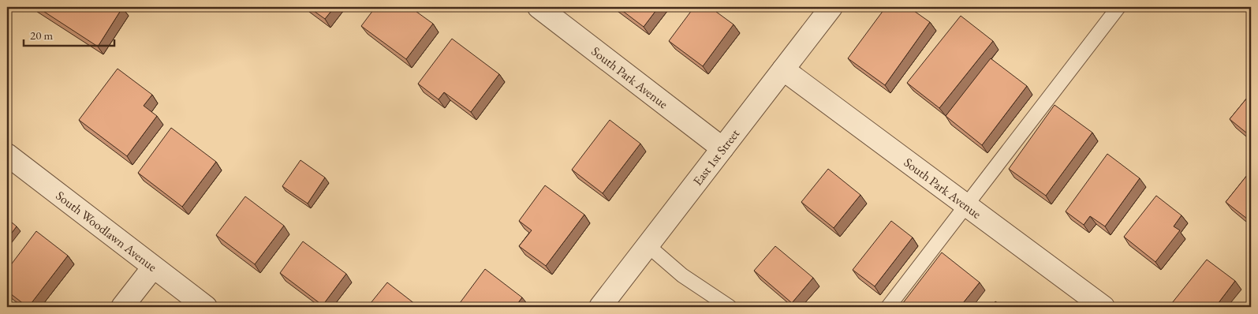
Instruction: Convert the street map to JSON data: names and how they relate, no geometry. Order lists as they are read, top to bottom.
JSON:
{
  "streets": {
    "street": ["South Park Avenue", "East 1st Street", "South Woodlawn Avenue"]
  },
  "crossings": [
    ["South Park Avenue", "East 1st Street"]
  ],
  "scale_bar": "20 m"
}
